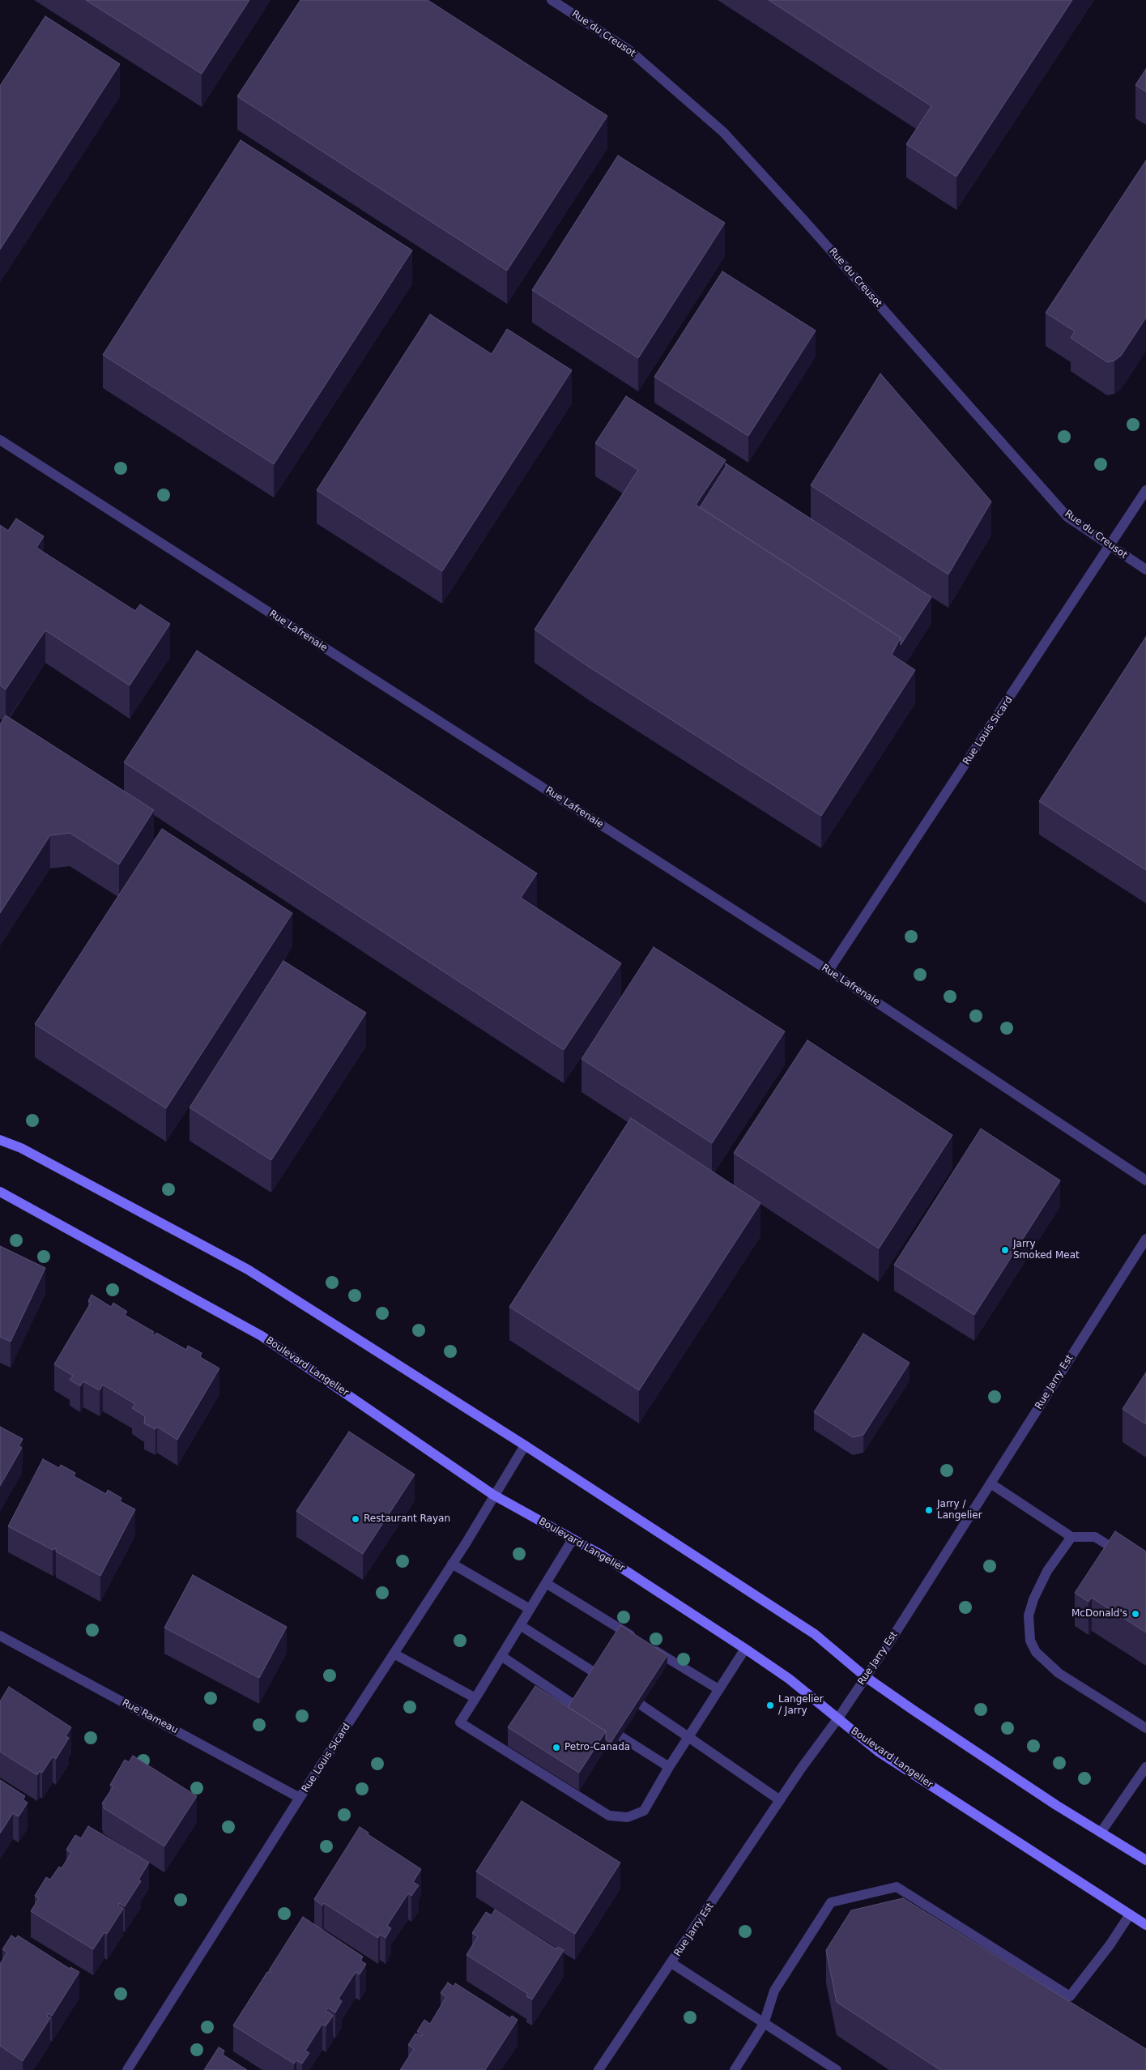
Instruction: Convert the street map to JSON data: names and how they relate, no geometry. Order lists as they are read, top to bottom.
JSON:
{
  "streets": {
    "main road": ["Boulevard Langelier"],
    "street": [
      "Rue du Creusot",
      "Rue Lafrenaie",
      "Rue Louis Sicard",
      "Rue Jarry Est",
      "Rue Rameau"
    ]
  },
  "crossings": [
    ["Rue du Creusot", "Rue Louis Sicard"],
    ["Rue Lafrenaie", "Rue Louis Sicard"],
    ["Rue Louis Sicard", "Boulevard Langelier"],
    ["Rue Louis Sicard", "Rue Rameau"],
    ["Boulevard Langelier", "Rue Jarry Est"]
  ],
  "places": [
    "Jarry Smoked Meat",
    "Jarry / Langelier",
    "Restaurant Rayan",
    "McDonald's",
    "Langelier / Jarry",
    "Petro-Canada"
  ]
}
